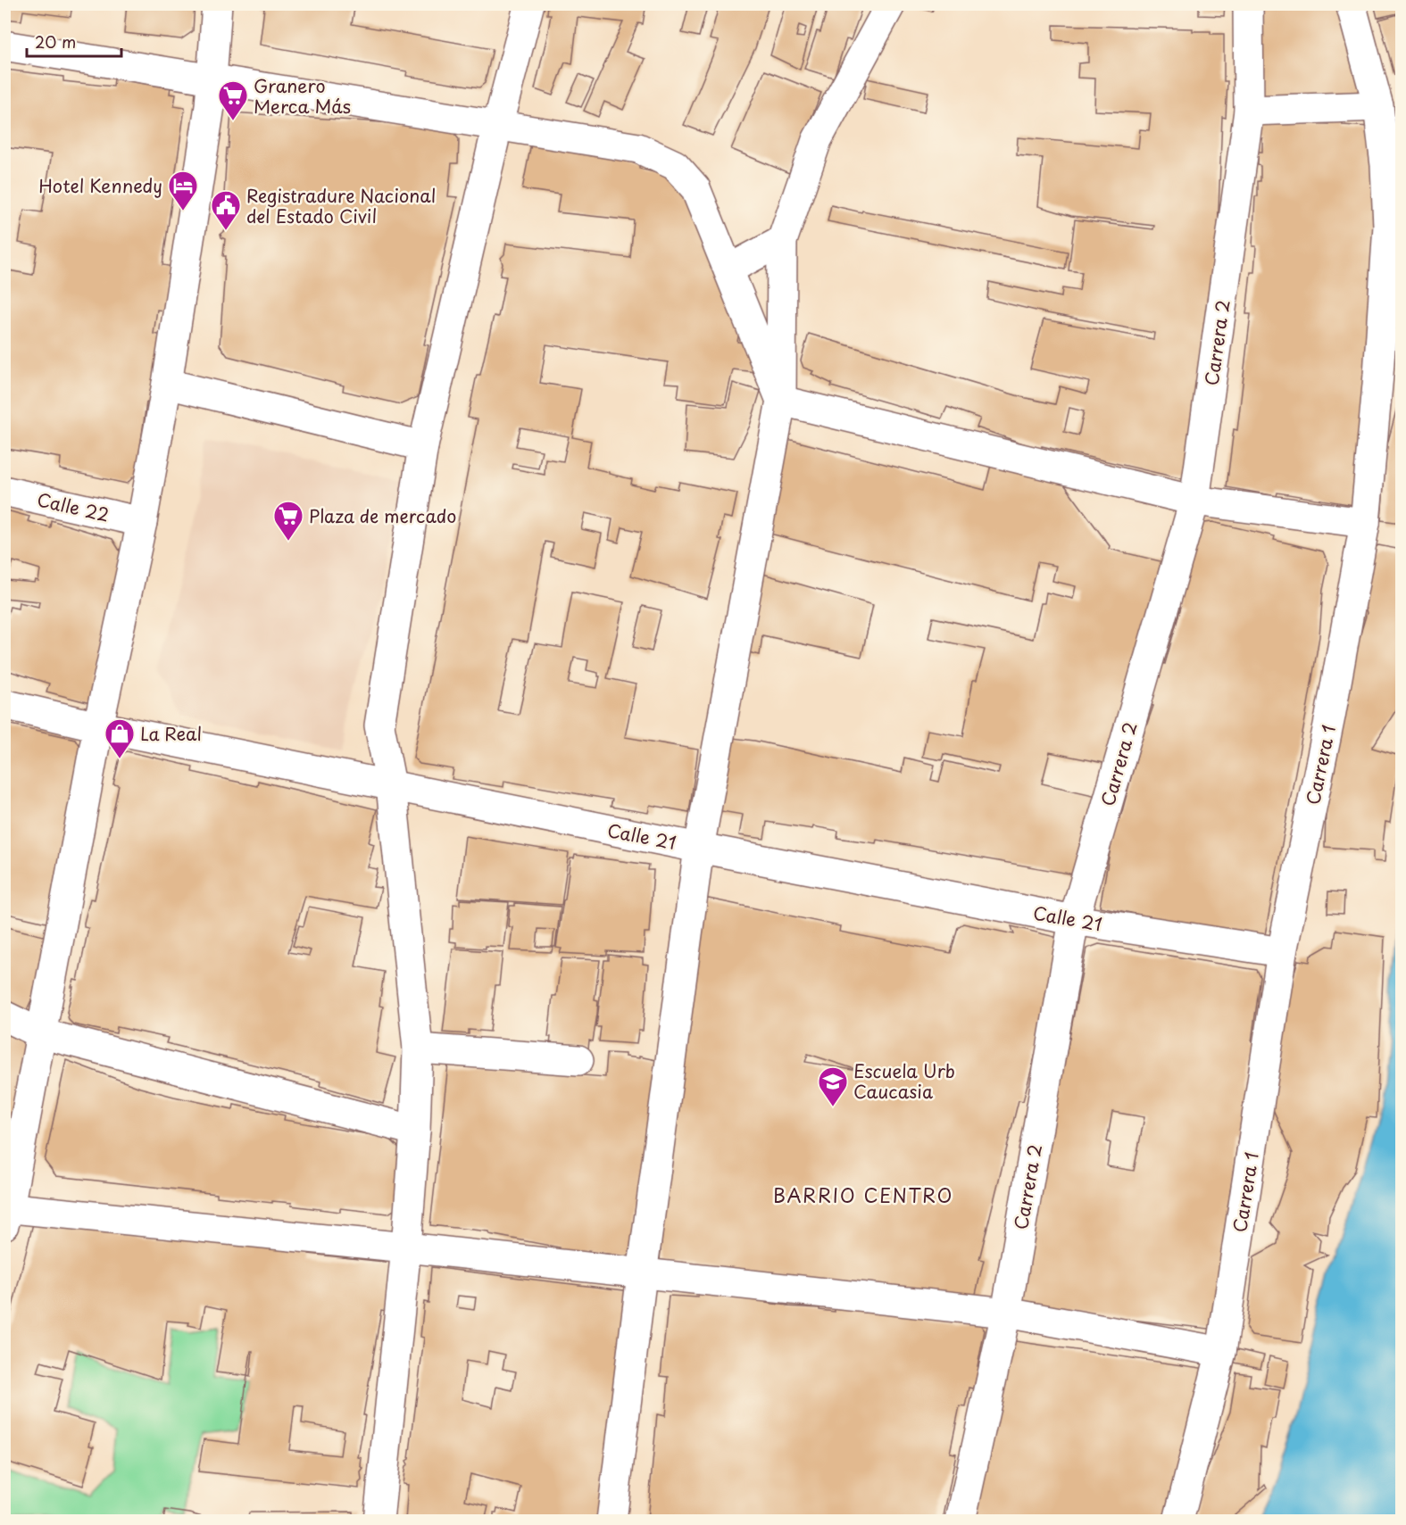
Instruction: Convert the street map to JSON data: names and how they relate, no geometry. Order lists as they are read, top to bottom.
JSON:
{
  "streets": {
    "street": [
      "Carrera 2",
      "Calle 22",
      "Carrera 1",
      "Calle 21"
    ]
  },
  "crossings": [
    ["Carrera 2", "Calle 21"],
    ["Carrera 1", "Calle 21"]
  ],
  "districts": ["BARRIO CENTRO"],
  "places": {
    "supermarket": ["Granero Merca Más", "Plaza de mercado"],
    "hotel": ["Hotel Kennedy"],
    "public building": ["Registradure Nacional del Estado Civil"],
    "shop": ["La Real"],
    "school or university": ["Escuela Urb Caucasia"]
  },
  "scale_bar": "20 m"
}
